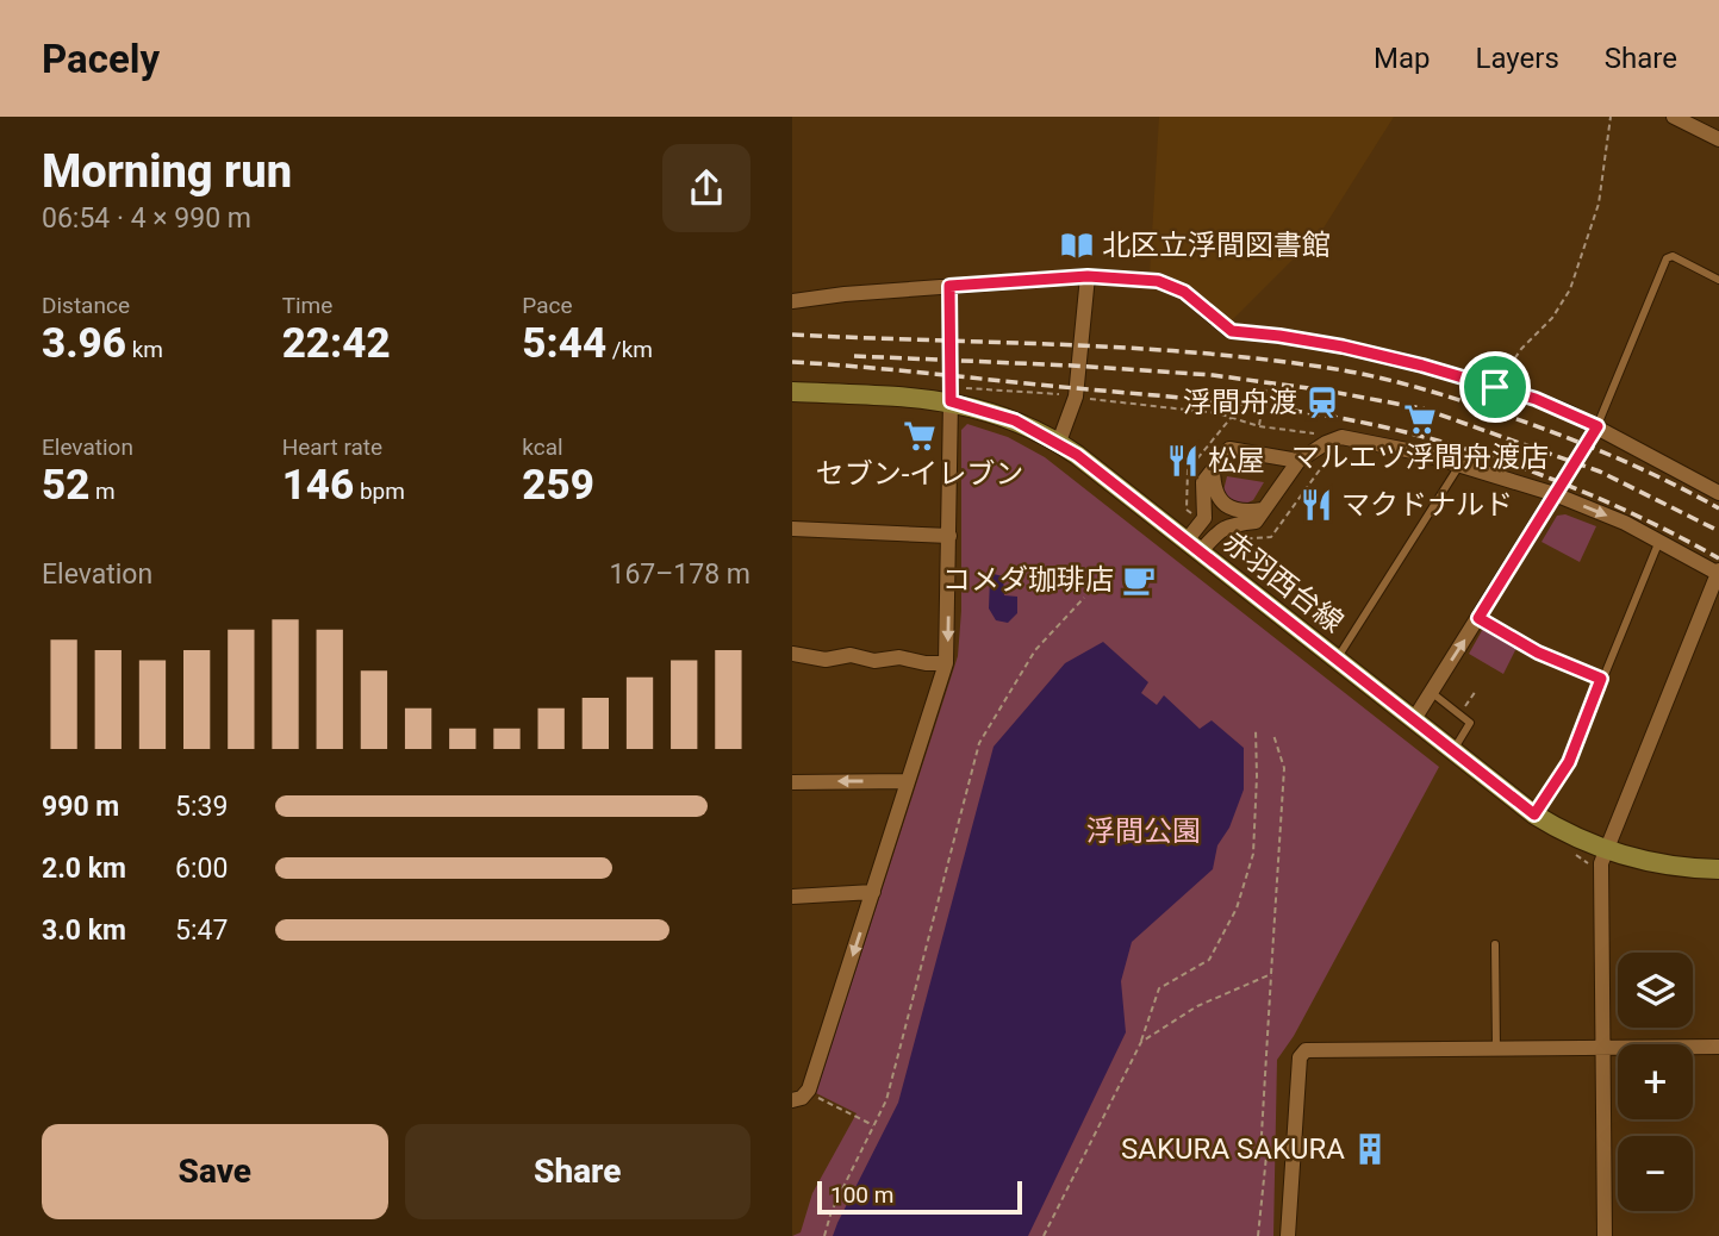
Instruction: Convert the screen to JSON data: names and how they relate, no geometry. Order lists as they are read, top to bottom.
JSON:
{
  "streets": {
    "main road": ["赤羽西台線"]
  },
  "parks": ["浮間公園"],
  "places": {
    "library": ["北区立浮間図書館"],
    "station": ["浮間舟渡"],
    "supermarket": ["マルエツ浮間舟渡店", "セブン-イレブン"],
    "restaurant": ["松屋", "マクドナルド"],
    "cafe": ["コメダ珈琲店"],
    "building": ["SAKURA SAKURA"]
  },
  "scale_bar": "100 m",
  "page": {
    "header": "Pacely",
    "nav": ["Map", "Layers", "Share"],
    "heading": ["Morning run", "06:54 · 4 × 990 m"],
    "stats": [
      ["Distance", "3.96 km"],
      ["Time", "22:42"],
      ["Pace", "5:44 /km"],
      ["Elevation", "52 m"],
      ["Heart rate", "146 bpm"],
      ["kcal", "259"]
    ],
    "chart": ["Elevation", "167–178 m"],
    "list": [
      {
        "name": "990 m",
        "note": "5:39"
      },
      {
        "name": "2.0 km",
        "note": "6:00"
      },
      {
        "name": "3.0 km",
        "note": "5:47"
      }
    ],
    "map_buttons": ["+", "−"],
    "buttons": ["Save", "Share"],
    "scale": "100 m"
  }
}
